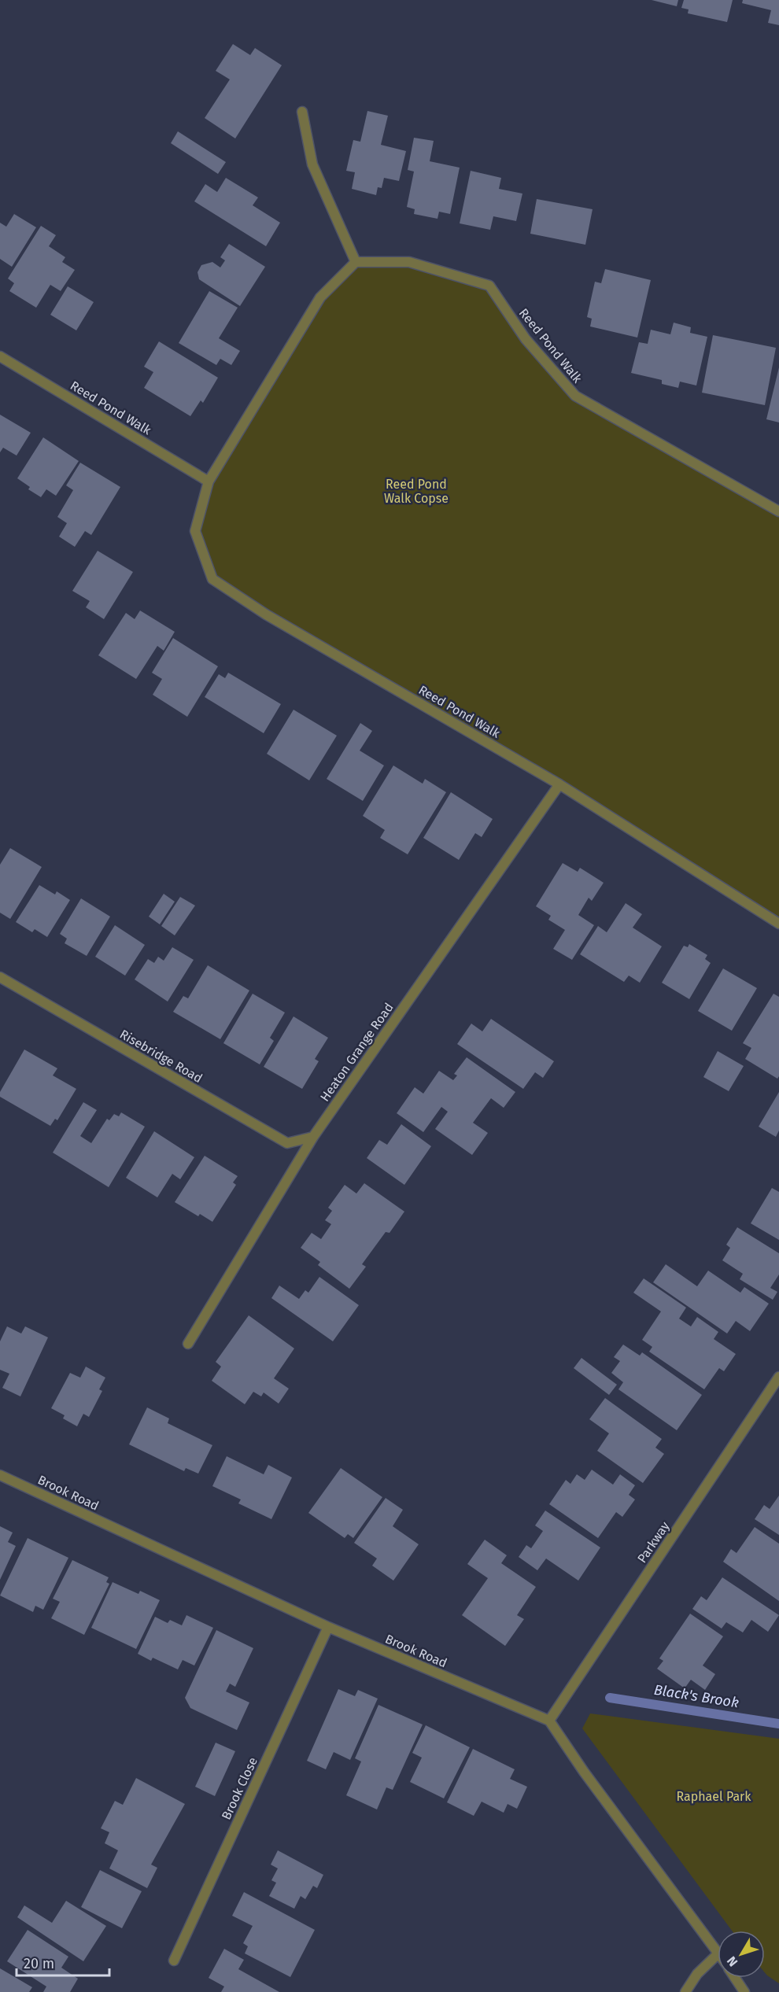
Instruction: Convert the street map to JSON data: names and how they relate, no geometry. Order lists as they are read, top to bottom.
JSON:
{
  "streets": {
    "street": [
      "Reed Pond Walk",
      "Heaton Grange Road",
      "Risebridge Road",
      "Brook Road",
      "Parkway",
      "Brook Close"
    ]
  },
  "crossings": [
    ["Reed Pond Walk", "Heaton Grange Road"],
    ["Heaton Grange Road", "Risebridge Road"],
    ["Brook Road", "Parkway"],
    ["Brook Road", "Brook Close"]
  ],
  "water": ["Black's Brook"],
  "parks": ["Reed Pond Walk Copse", "Raphael Park"],
  "scale_bar": "20 m",
  "north": "bottom left"
}
